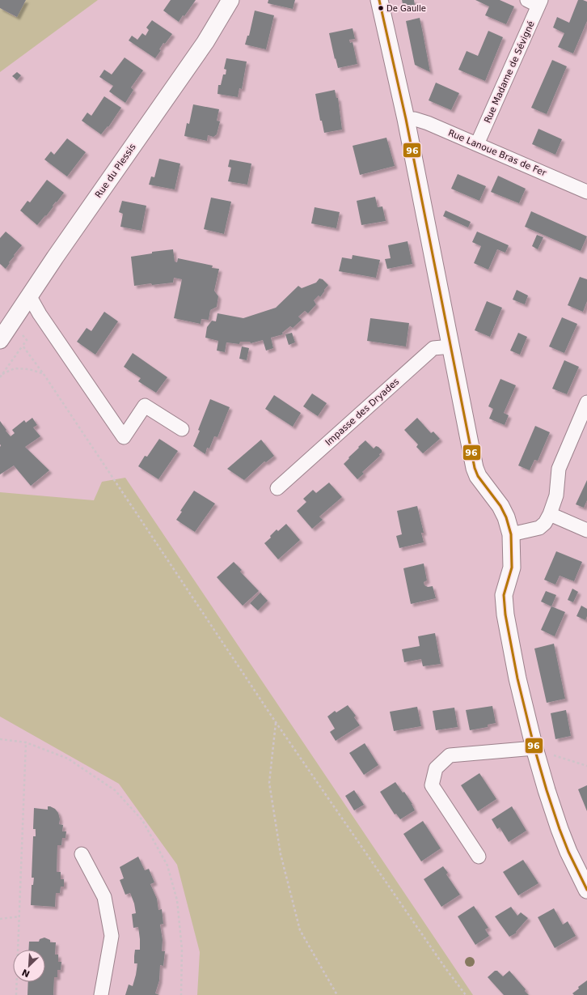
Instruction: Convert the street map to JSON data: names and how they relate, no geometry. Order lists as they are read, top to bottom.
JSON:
{
  "streets": {
    "street": [
      "Rue Madame de Sévigné",
      "Rue Lanoue Bras de Fer",
      "Rue du Plessis",
      "Impasse des Dryades"
    ]
  },
  "crossings": [
    ["Rue Madame de Sévigné", "Rue Lanoue Bras de Fer"]
  ],
  "places": ["De Gaulle"],
  "lines": ["transit line 96"],
  "north": "bottom left"
}
